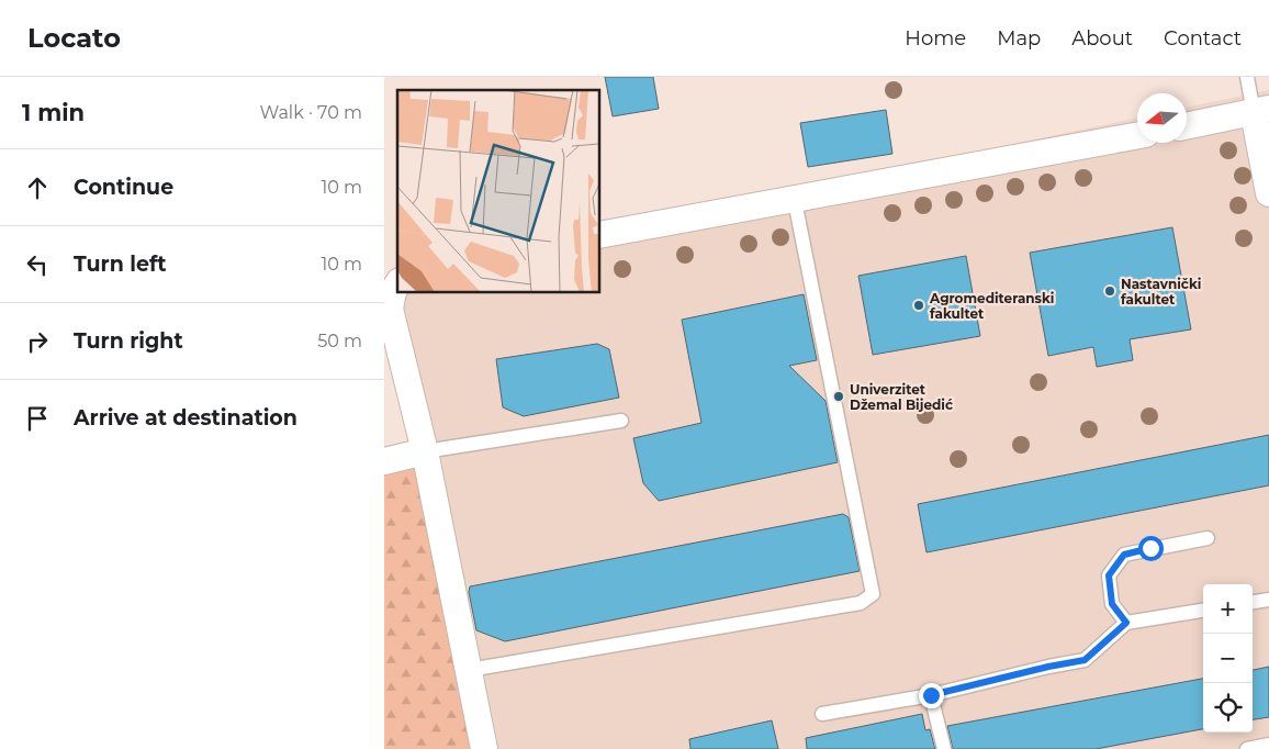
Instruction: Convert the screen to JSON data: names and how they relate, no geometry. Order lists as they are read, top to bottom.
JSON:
{
  "places": ["Nastavnički fakultet", "Agromediteranski fakultet", "Univerzitet Džemal Bijedić"],
  "north": "left",
  "page": {
    "header": "Locato",
    "nav": [
      "Home",
      "Map",
      "About",
      "Contact"
    ],
    "heading": ["1 min", "Walk · 70 m"],
    "list": [
      ["Continue", "10 m"],
      ["Turn left", "10 m"],
      ["Turn right", "50 m"],
      "Arrive at destination"
    ],
    "map_buttons": ["+", "−"]
  }
}
